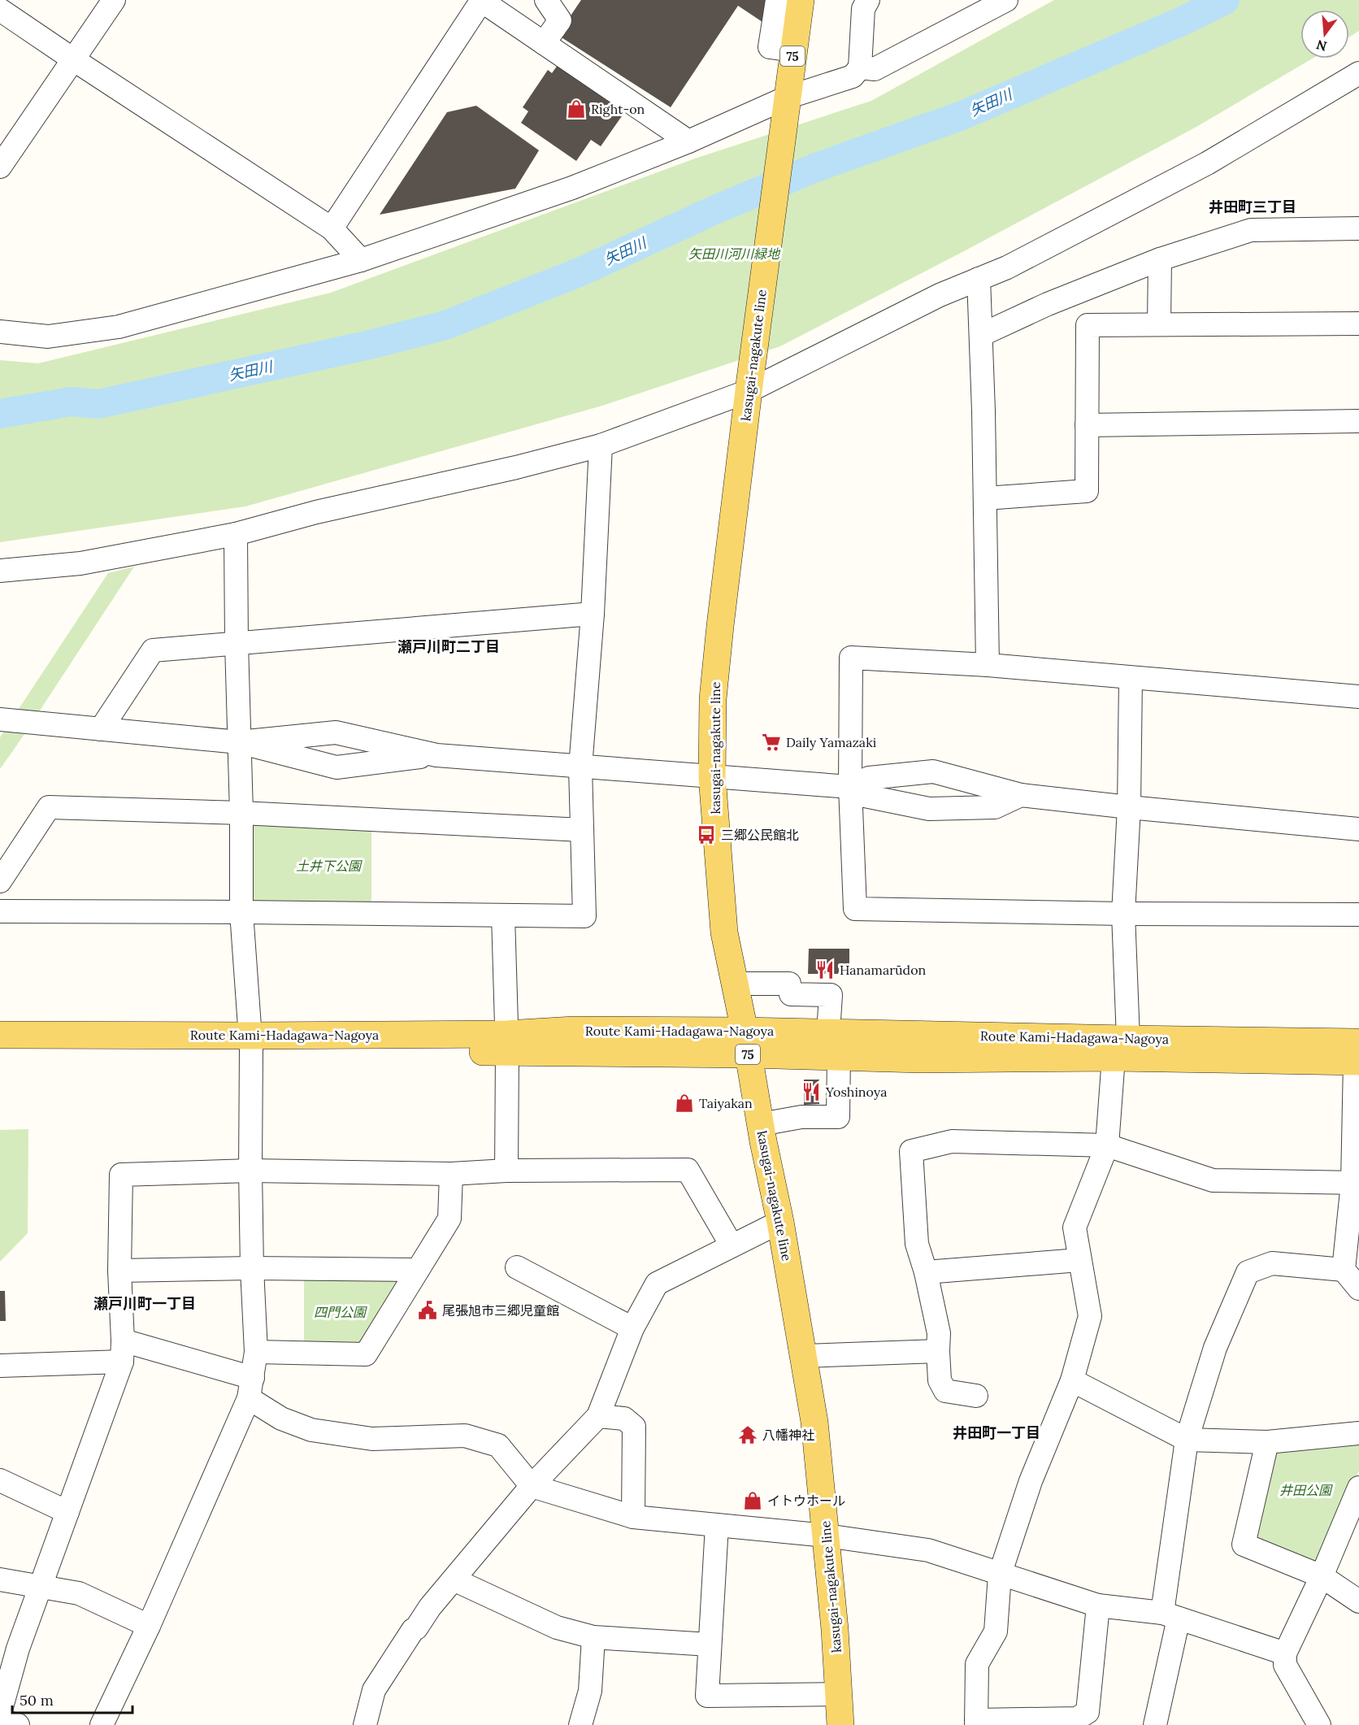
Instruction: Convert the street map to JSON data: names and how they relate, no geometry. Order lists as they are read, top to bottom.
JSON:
{
  "streets": {
    "main road": ["75", "kasugai-nagakute line", "Route Kami-Hadagawa-Nagoya"]
  },
  "crossings": [
    ["kasugai-nagakute line", "Route Kami-Hadagawa-Nagoya"]
  ],
  "districts": [
    "井田町三丁目",
    "瀬戸川町二丁目",
    "瀬戸川町一丁目",
    "井田町一丁目"
  ],
  "water": ["矢田川"],
  "parks": [
    "矢田川河川緑地",
    "土井下公園",
    "四門公園",
    "井田公園"
  ],
  "places": {
    "shop": ["Right-on", "Taiyakan", "イトウホール"],
    "supermarket": ["Daily Yamazaki"],
    "bus stop": ["三郷公民館北"],
    "restaurant": ["Hanamarūdon", "Yoshinoya"],
    "public building": ["尾張旭市三郷児童館"],
    "temple": ["八幡神社"]
  },
  "scale_bar": "50 m",
  "north": "bottom"
}
